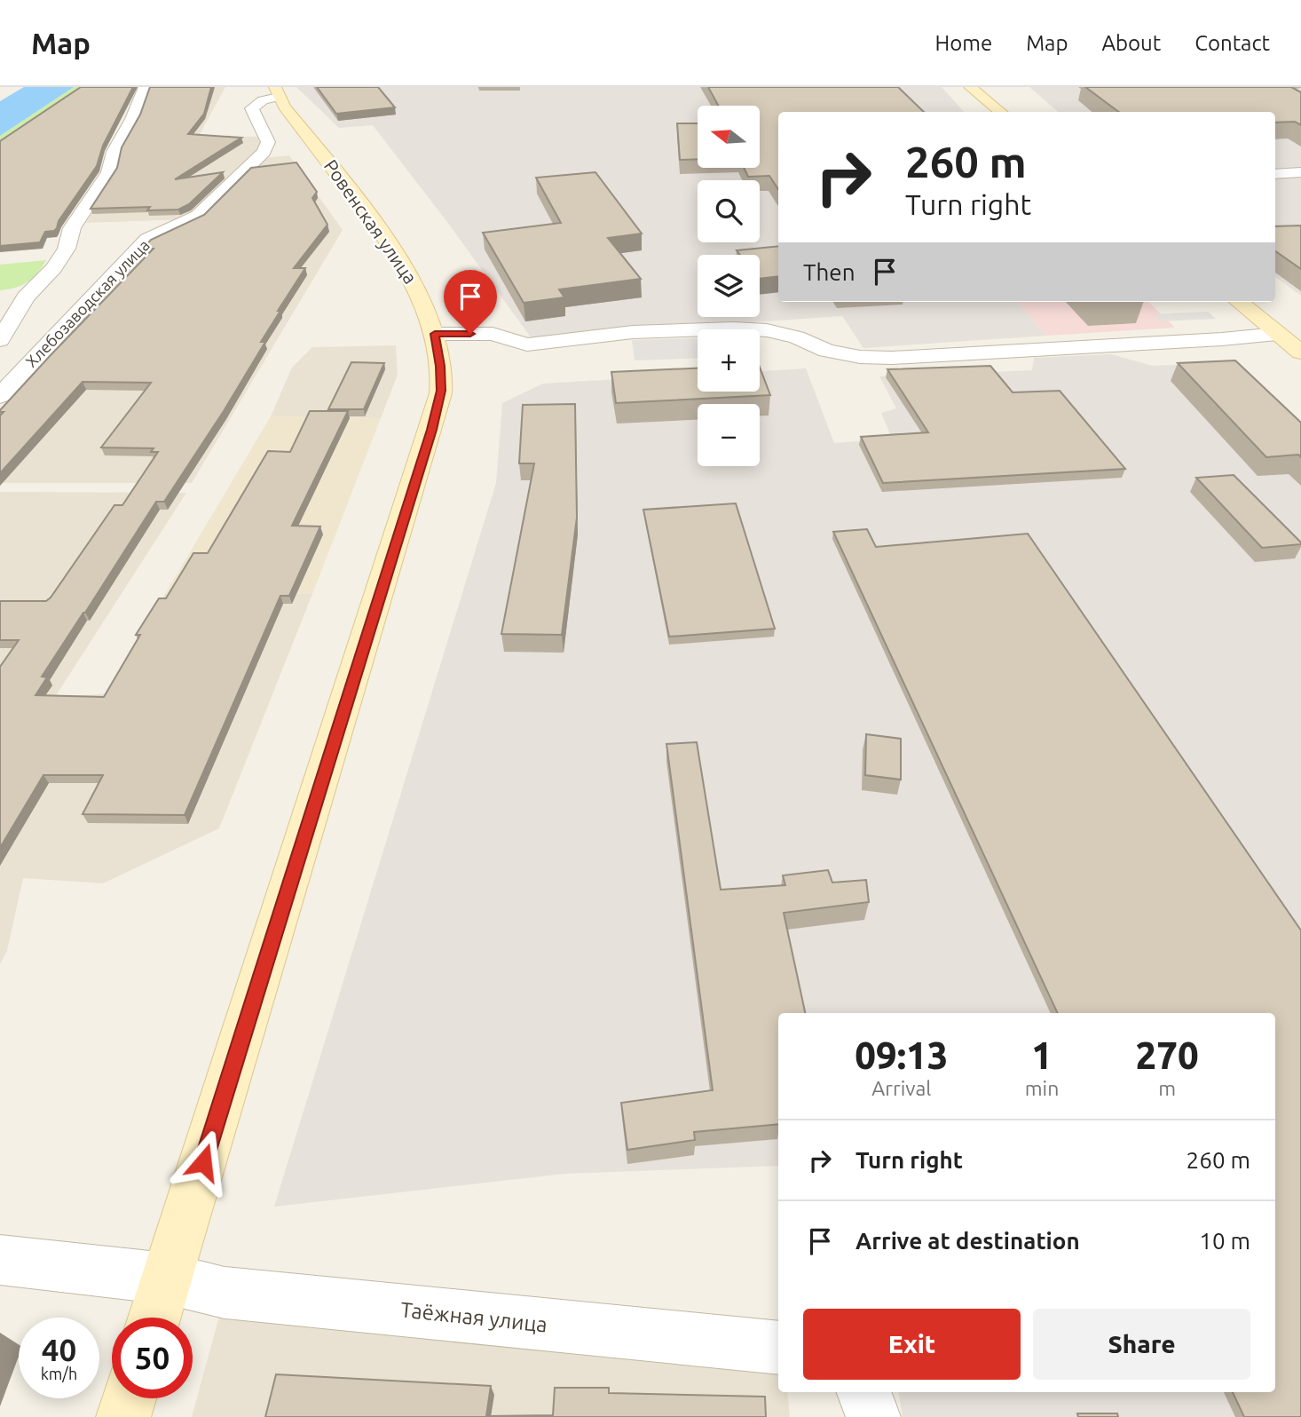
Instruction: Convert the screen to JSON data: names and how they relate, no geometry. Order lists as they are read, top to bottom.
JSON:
{
  "streets": {
    "main road": ["Ровенская улица"],
    "street": ["Хлебозаводская улица", "Таёжная улица"]
  },
  "crossings": [
    ["Ровенская улица", "Хлебозаводская улица"],
    ["Ровенская улица", "Таёжная улица"]
  ],
  "north": "left",
  "page": {
    "header": "Map",
    "nav": [
      "Home",
      "Map",
      "About",
      "Contact"
    ],
    "map_buttons": ["+", "−"],
    "turn": ["260 m", "Turn right"],
    "then": "Then",
    "eta": [
      "09:13",
      "Arrival",
      "1",
      "min",
      "270",
      "m"
    ],
    "list": [
      {
        "name": "Turn right",
        "value": "260 m"
      },
      {
        "name": "Arrive at destination",
        "value": "10 m"
      }
    ],
    "buttons": ["Exit", "Share"],
    "speed": "40 km/h",
    "limit": "50"
  }
}
